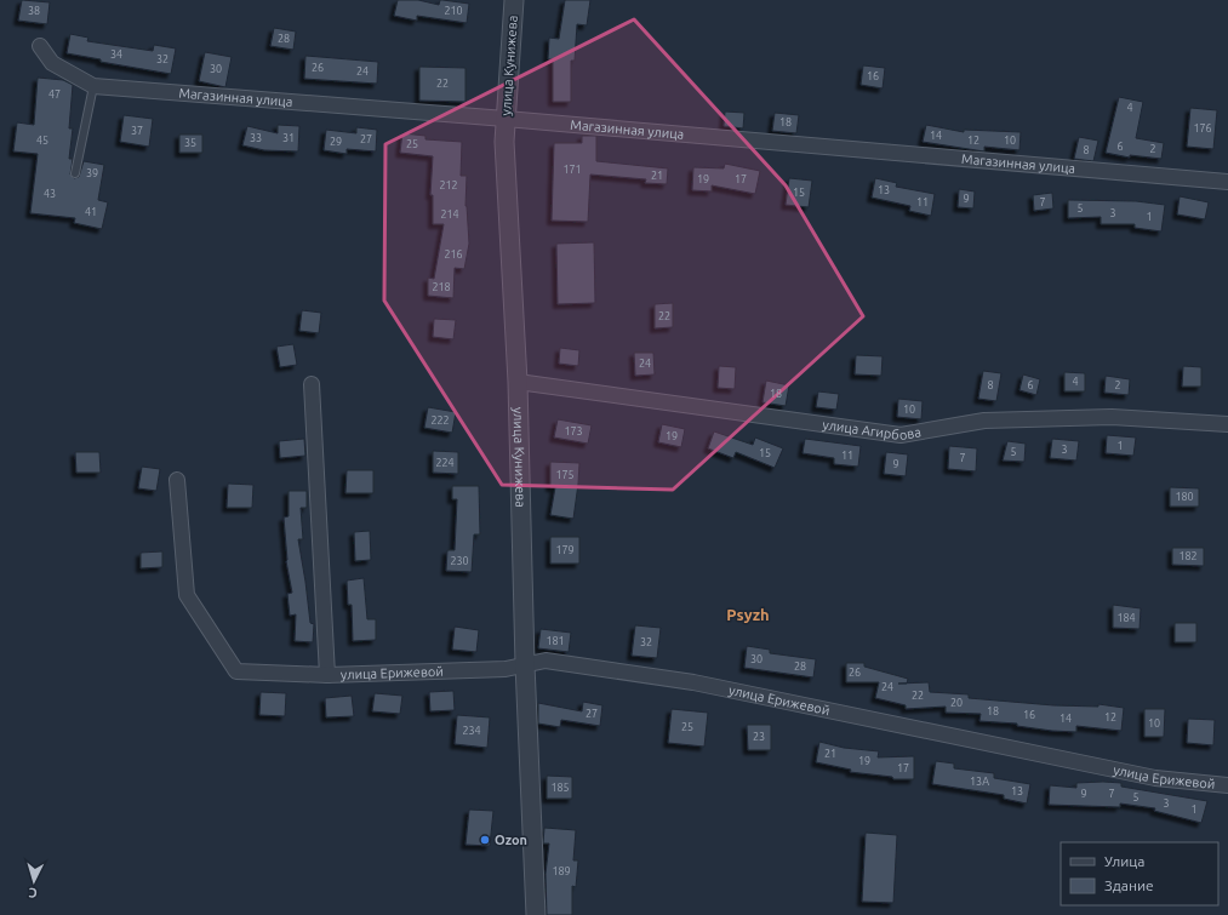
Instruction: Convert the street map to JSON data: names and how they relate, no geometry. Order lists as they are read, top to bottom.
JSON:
{
  "streets": {
    "street": [
      "улица Кунижева",
      "Магазинная улица",
      "улица Агирбова",
      "улица Ерижевой"
    ]
  },
  "crossings": [
    ["улица Кунижева", "Магазинная улица"],
    ["улица Кунижева", "улица Агирбова"],
    ["улица Кунижева", "улица Ерижевой"]
  ],
  "districts": ["Psyzh"],
  "places": ["Ozon"],
  "house_numbers": [
    "38",
    "210",
    "28",
    "34",
    "32",
    "26",
    "30",
    "24",
    "16",
    "22",
    "47",
    "4",
    "18",
    "176",
    "37",
    "14",
    "33",
    "31",
    "27",
    "45",
    "12",
    "10",
    "29",
    "35",
    "25",
    "6",
    "2",
    "8",
    "171",
    "39",
    "21",
    "19",
    "17",
    "212",
    "13",
    "15",
    "43",
    "9",
    "11",
    "7",
    "5",
    "41",
    "3",
    "214",
    "1",
    "216",
    "218",
    "22",
    "24",
    "4",
    "8",
    "6",
    "2",
    "18",
    "10",
    "222",
    "173",
    "19",
    "1",
    "3",
    "5",
    "15",
    "11",
    "7",
    "224",
    "9",
    "175",
    "180",
    "179",
    "182",
    "230",
    "184",
    "181",
    "32",
    "30",
    "28",
    "26",
    "24",
    "22",
    "20",
    "18",
    "27",
    "16",
    "12",
    "14",
    "10",
    "25",
    "234",
    "23",
    "21",
    "19",
    "17",
    "13А",
    "185",
    "13",
    "9",
    "7",
    "5",
    "3",
    "1",
    "189"
  ],
  "legend": ["Улица", "Здание"],
  "north": "bottom"
}
